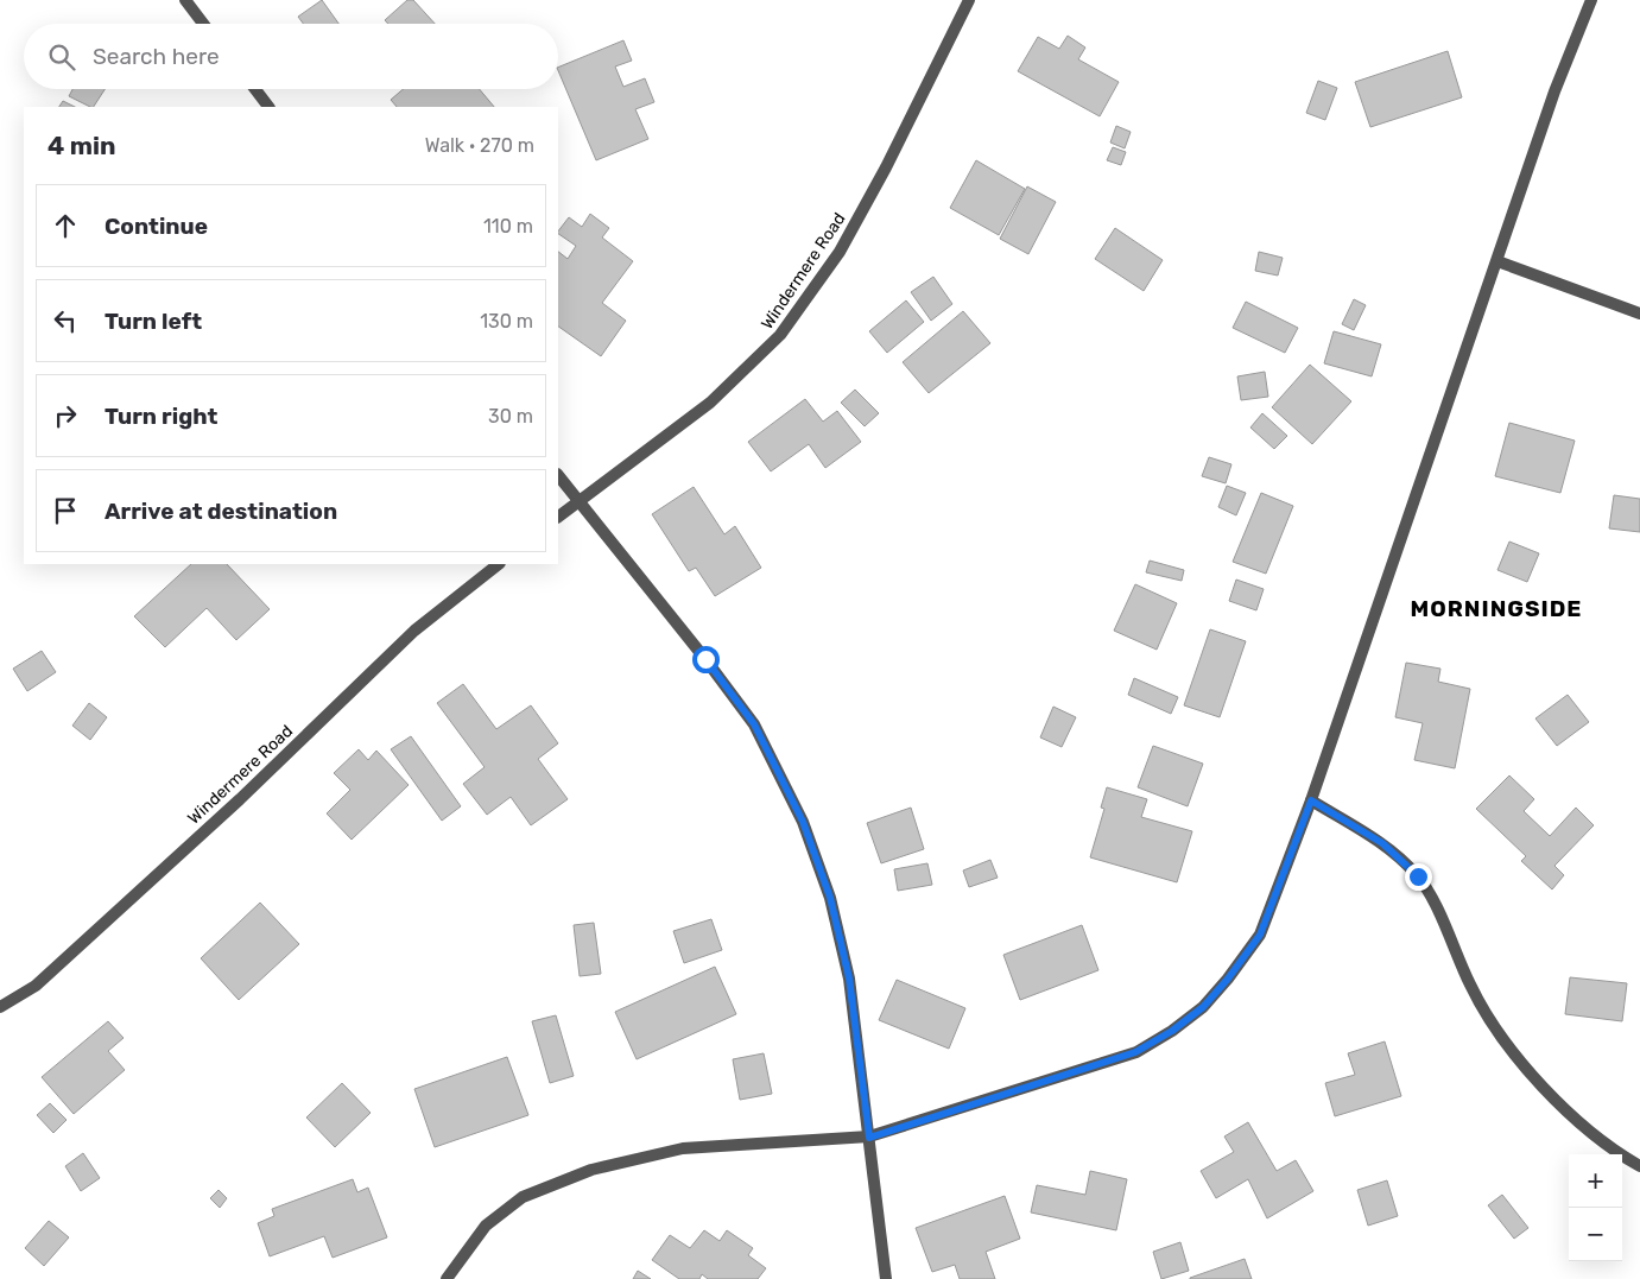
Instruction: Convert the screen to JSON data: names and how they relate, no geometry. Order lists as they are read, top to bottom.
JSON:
{
  "streets": {
    "street": ["Windermere Road"]
  },
  "districts": ["MORNINGSIDE"],
  "page": {
    "search": "Search here",
    "heading": ["4 min", "Walk · 270 m"],
    "list": [
      ["Continue", "110 m"],
      ["Turn left", "130 m"],
      ["Turn right", "30 m"],
      "Arrive at destination"
    ],
    "map_buttons": ["+", "−"]
  }
}
